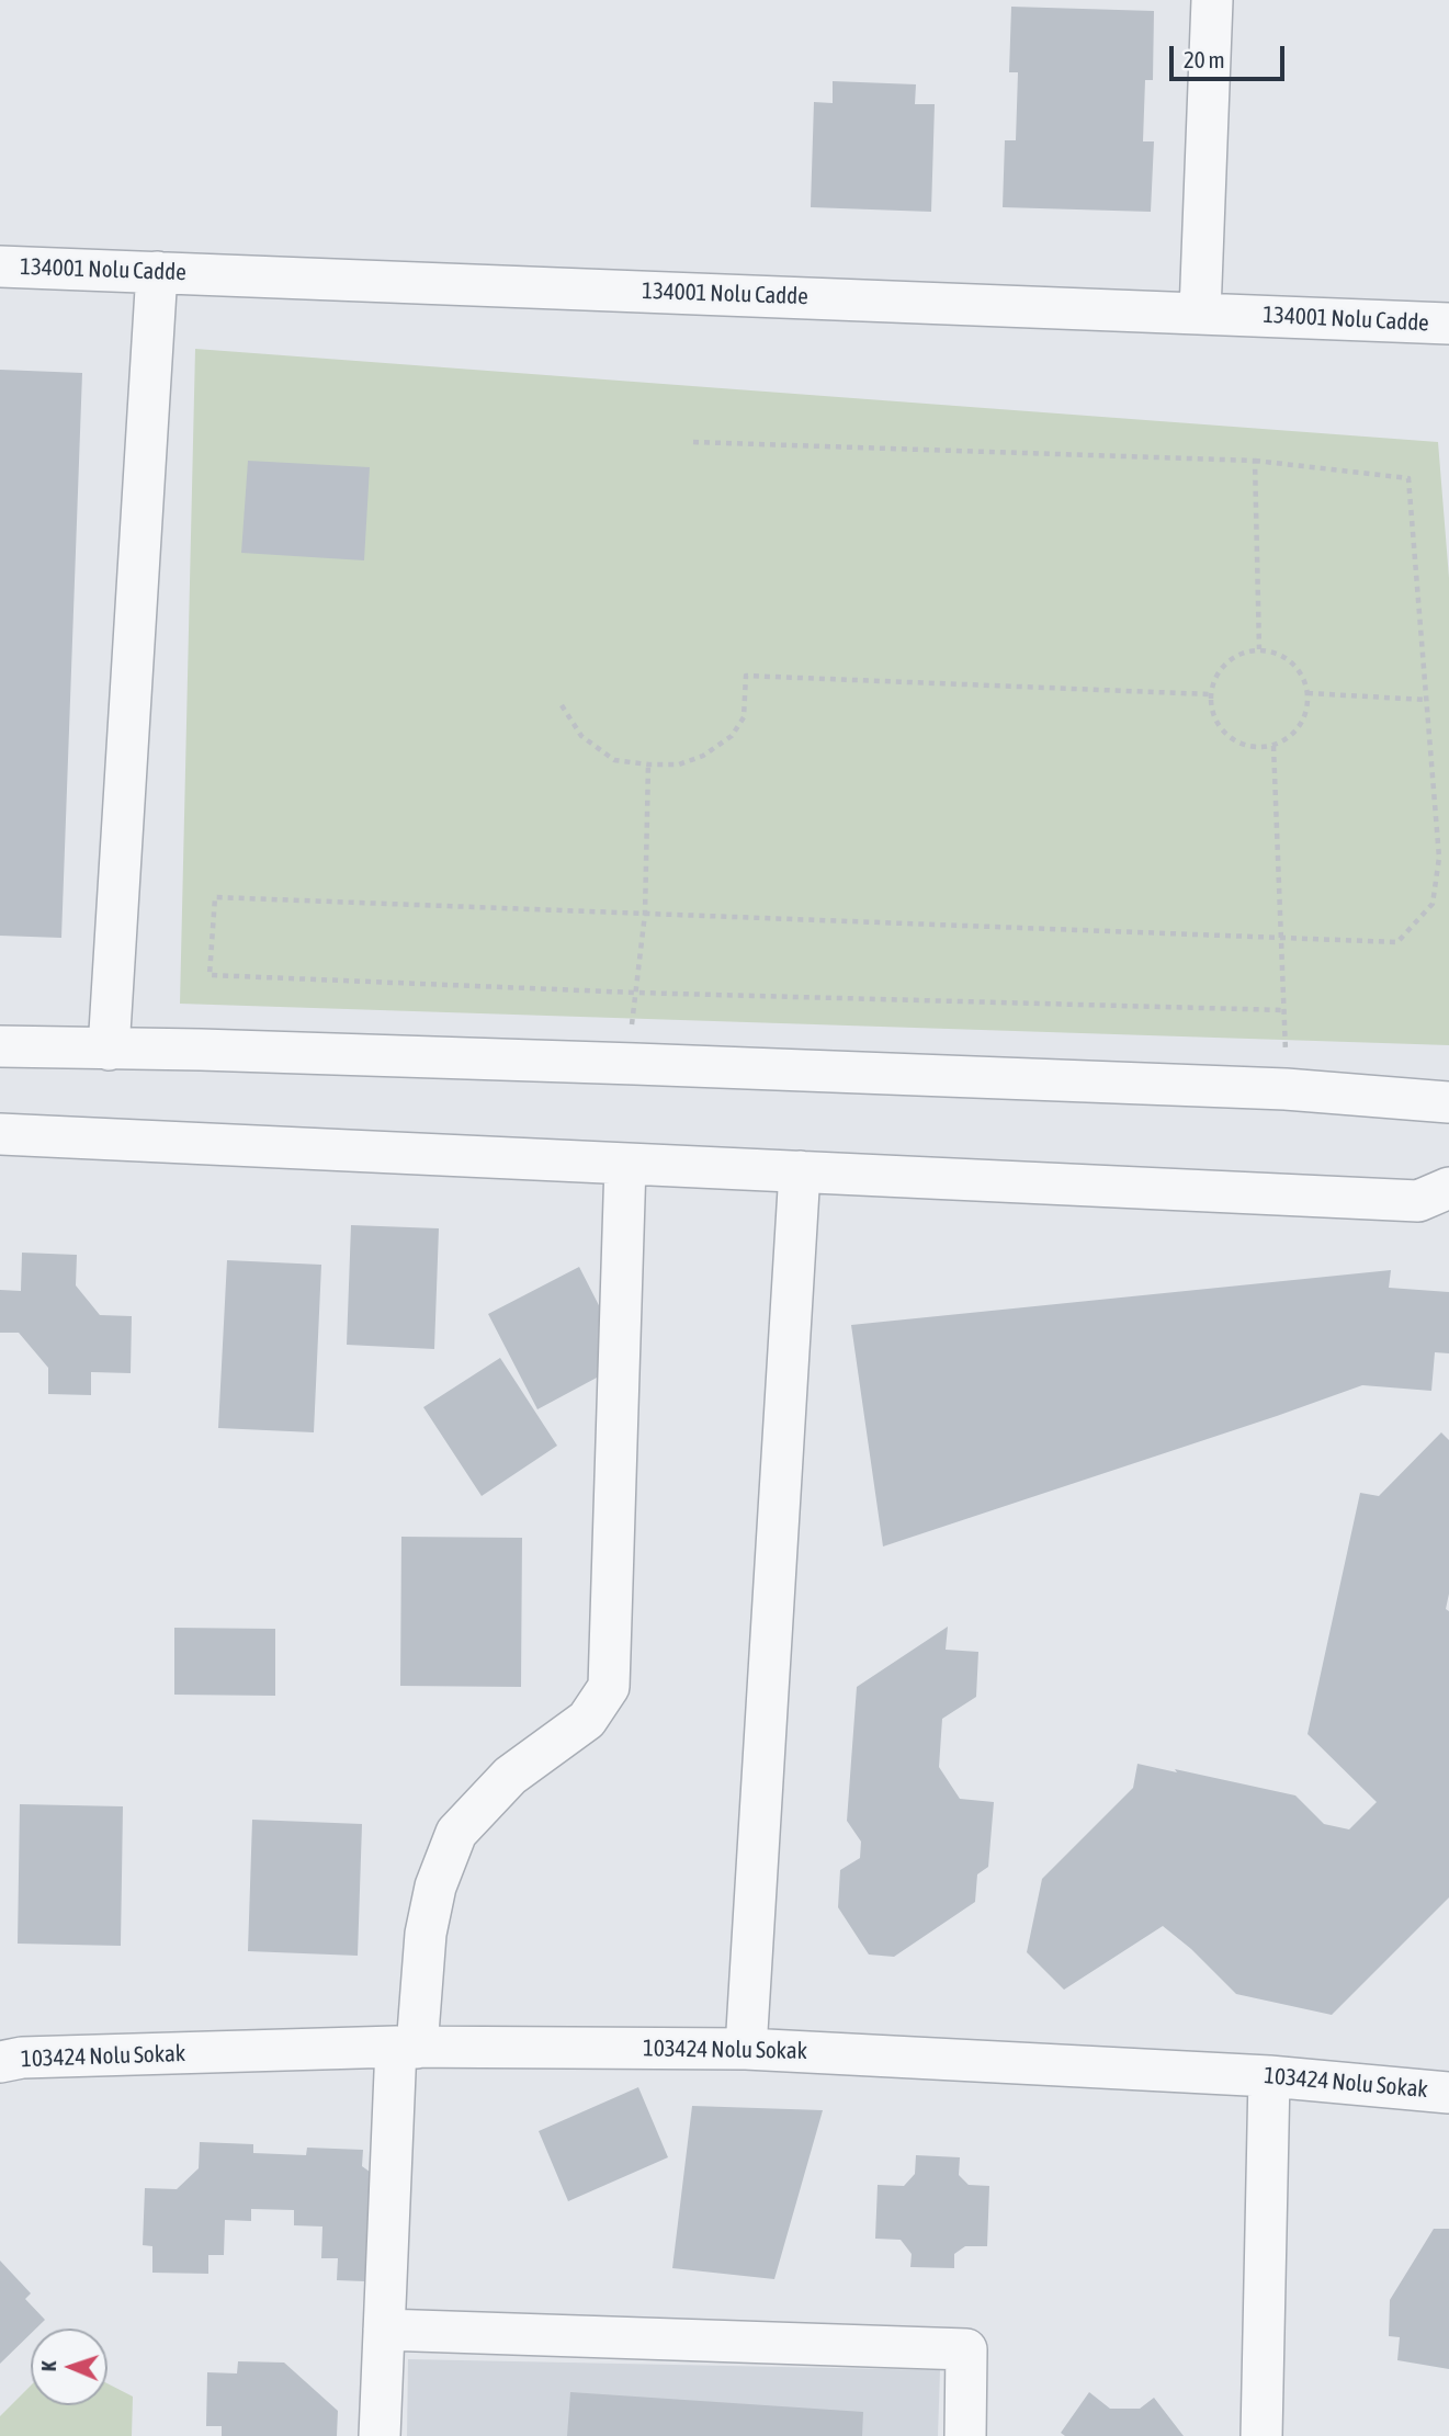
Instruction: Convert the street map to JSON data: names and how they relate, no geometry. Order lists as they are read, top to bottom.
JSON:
{
  "streets": {
    "street": ["134001 Nolu Cadde", "103424 Nolu Sokak"]
  },
  "scale_bar": "20 m",
  "north": "left"
}
